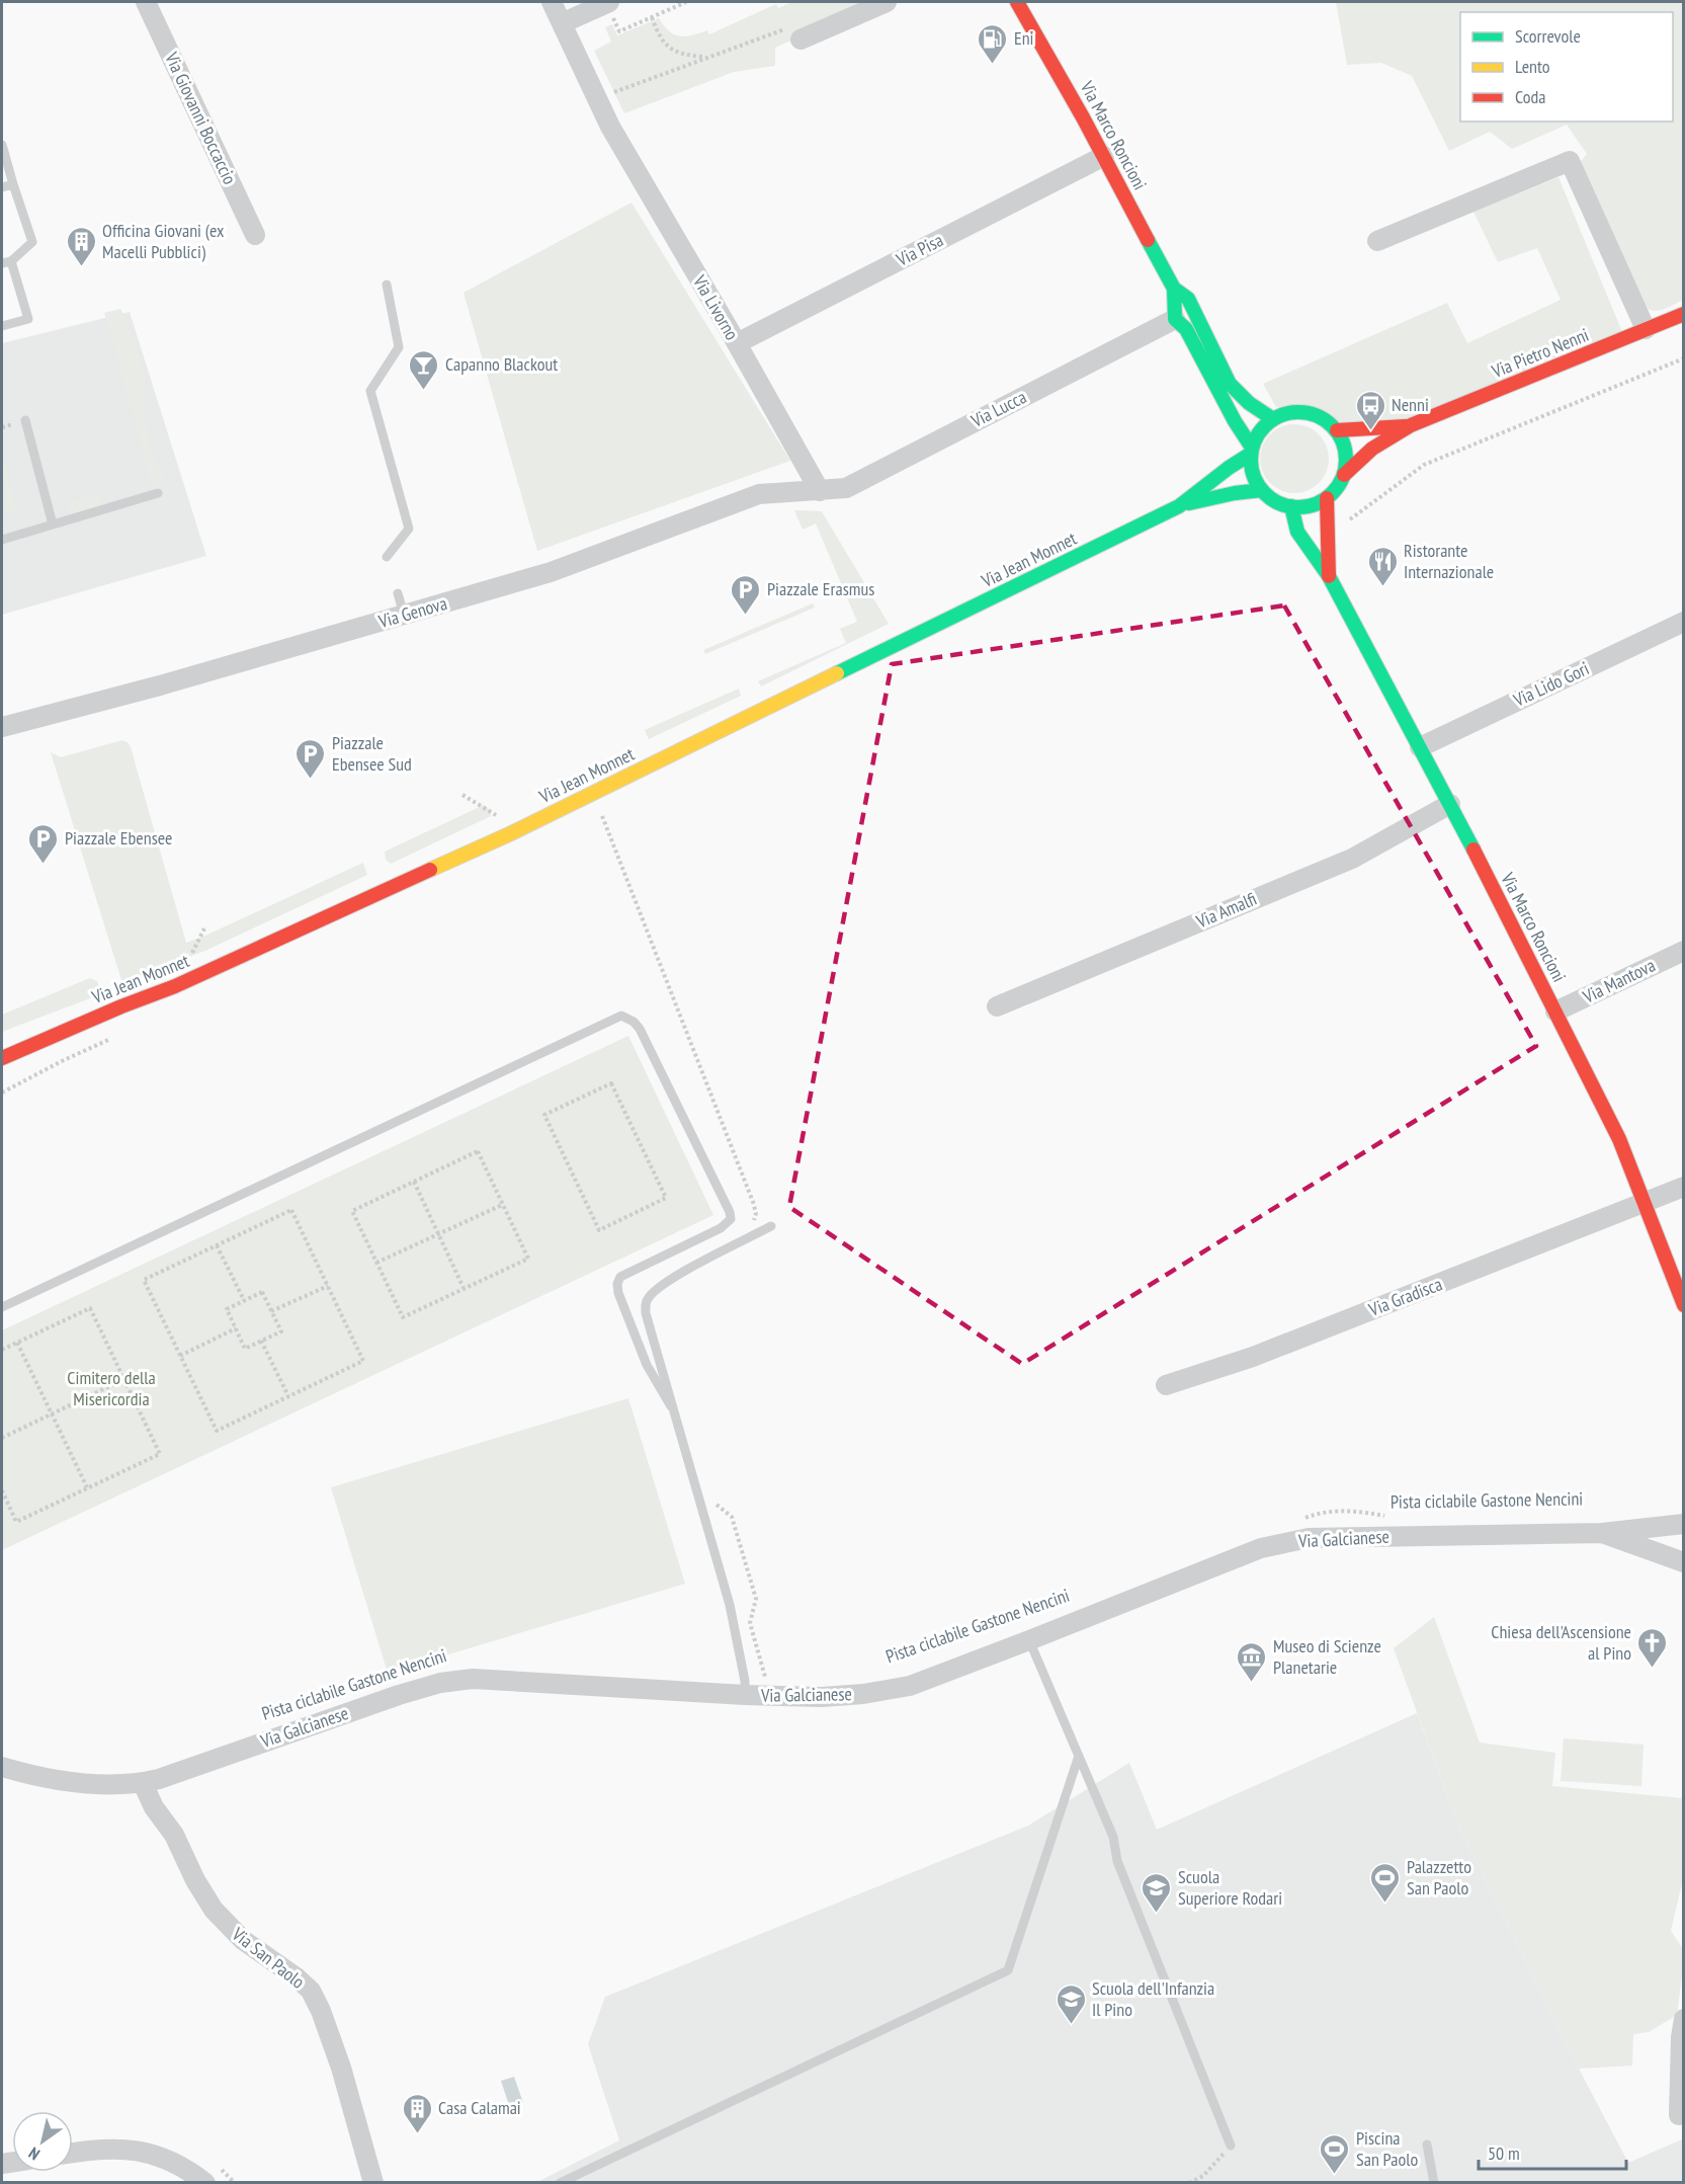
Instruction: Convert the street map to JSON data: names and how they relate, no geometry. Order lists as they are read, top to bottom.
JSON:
{
  "streets": {
    "street": [
      "Via Giovanni Boccaccio",
      "Via Marco Roncioni",
      "Via Pisa",
      "Via Livorno",
      "Via Pietro Nenni",
      "Via Lucca",
      "Via Jean Monnet",
      "Via Genova",
      "Via Lido Gori",
      "Via Amalfi",
      "Via Mantova",
      "Via Gradisca",
      "Via Galcianese",
      "Via San Paolo"
    ],
    "path": ["Pista ciclabile Gastone Nencini"]
  },
  "crossings": [
    ["Via Marco Roncioni", "Via Pisa"],
    ["Via Marco Roncioni", "Via Pietro Nenni"],
    ["Via Marco Roncioni", "Via Lucca"],
    ["Via Marco Roncioni", "Via Jean Monnet"],
    ["Via Marco Roncioni", "Via Lido Gori"],
    ["Via Marco Roncioni", "Via Amalfi"],
    ["Via Marco Roncioni", "Via Mantova"],
    ["Via Marco Roncioni", "Via Gradisca"],
    ["Via Pisa", "Via Livorno"],
    ["Via Livorno", "Via Lucca"],
    ["Via Livorno", "Via Genova"],
    ["Via Pietro Nenni", "Via Jean Monnet"],
    ["Via Lucca", "Via Genova"],
    ["Via Galcianese", "Via San Paolo"]
  ],
  "parks": ["Cimitero della Misericordia"],
  "places": {
    "fuel station": ["Eni"],
    "building": ["Officina Giovani (ex Macelli Pubblici)", "Casa Calamai"],
    "bar": ["Capanno Blackout"],
    "bus stop": ["Nenni"],
    "restaurant": ["Ristorante Internazionale"],
    "parking": ["Piazzale Erasmus", "Piazzale Ebensee Sud", "Piazzale Ebensee"],
    "church": ["Chiesa dell'Ascensione al Pino"],
    "museum": ["Museo di Scienze Planetarie"],
    "sports": ["Palazzetto San Paolo", "Piscina San Paolo"],
    "school or university": ["Scuola Superiore Rodari", "Scuola dell'Infanzia Il Pino"]
  },
  "legend": ["Scorrevole", "Lento", "Coda"],
  "scale_bar": "50 m",
  "north": "bottom left"
}
